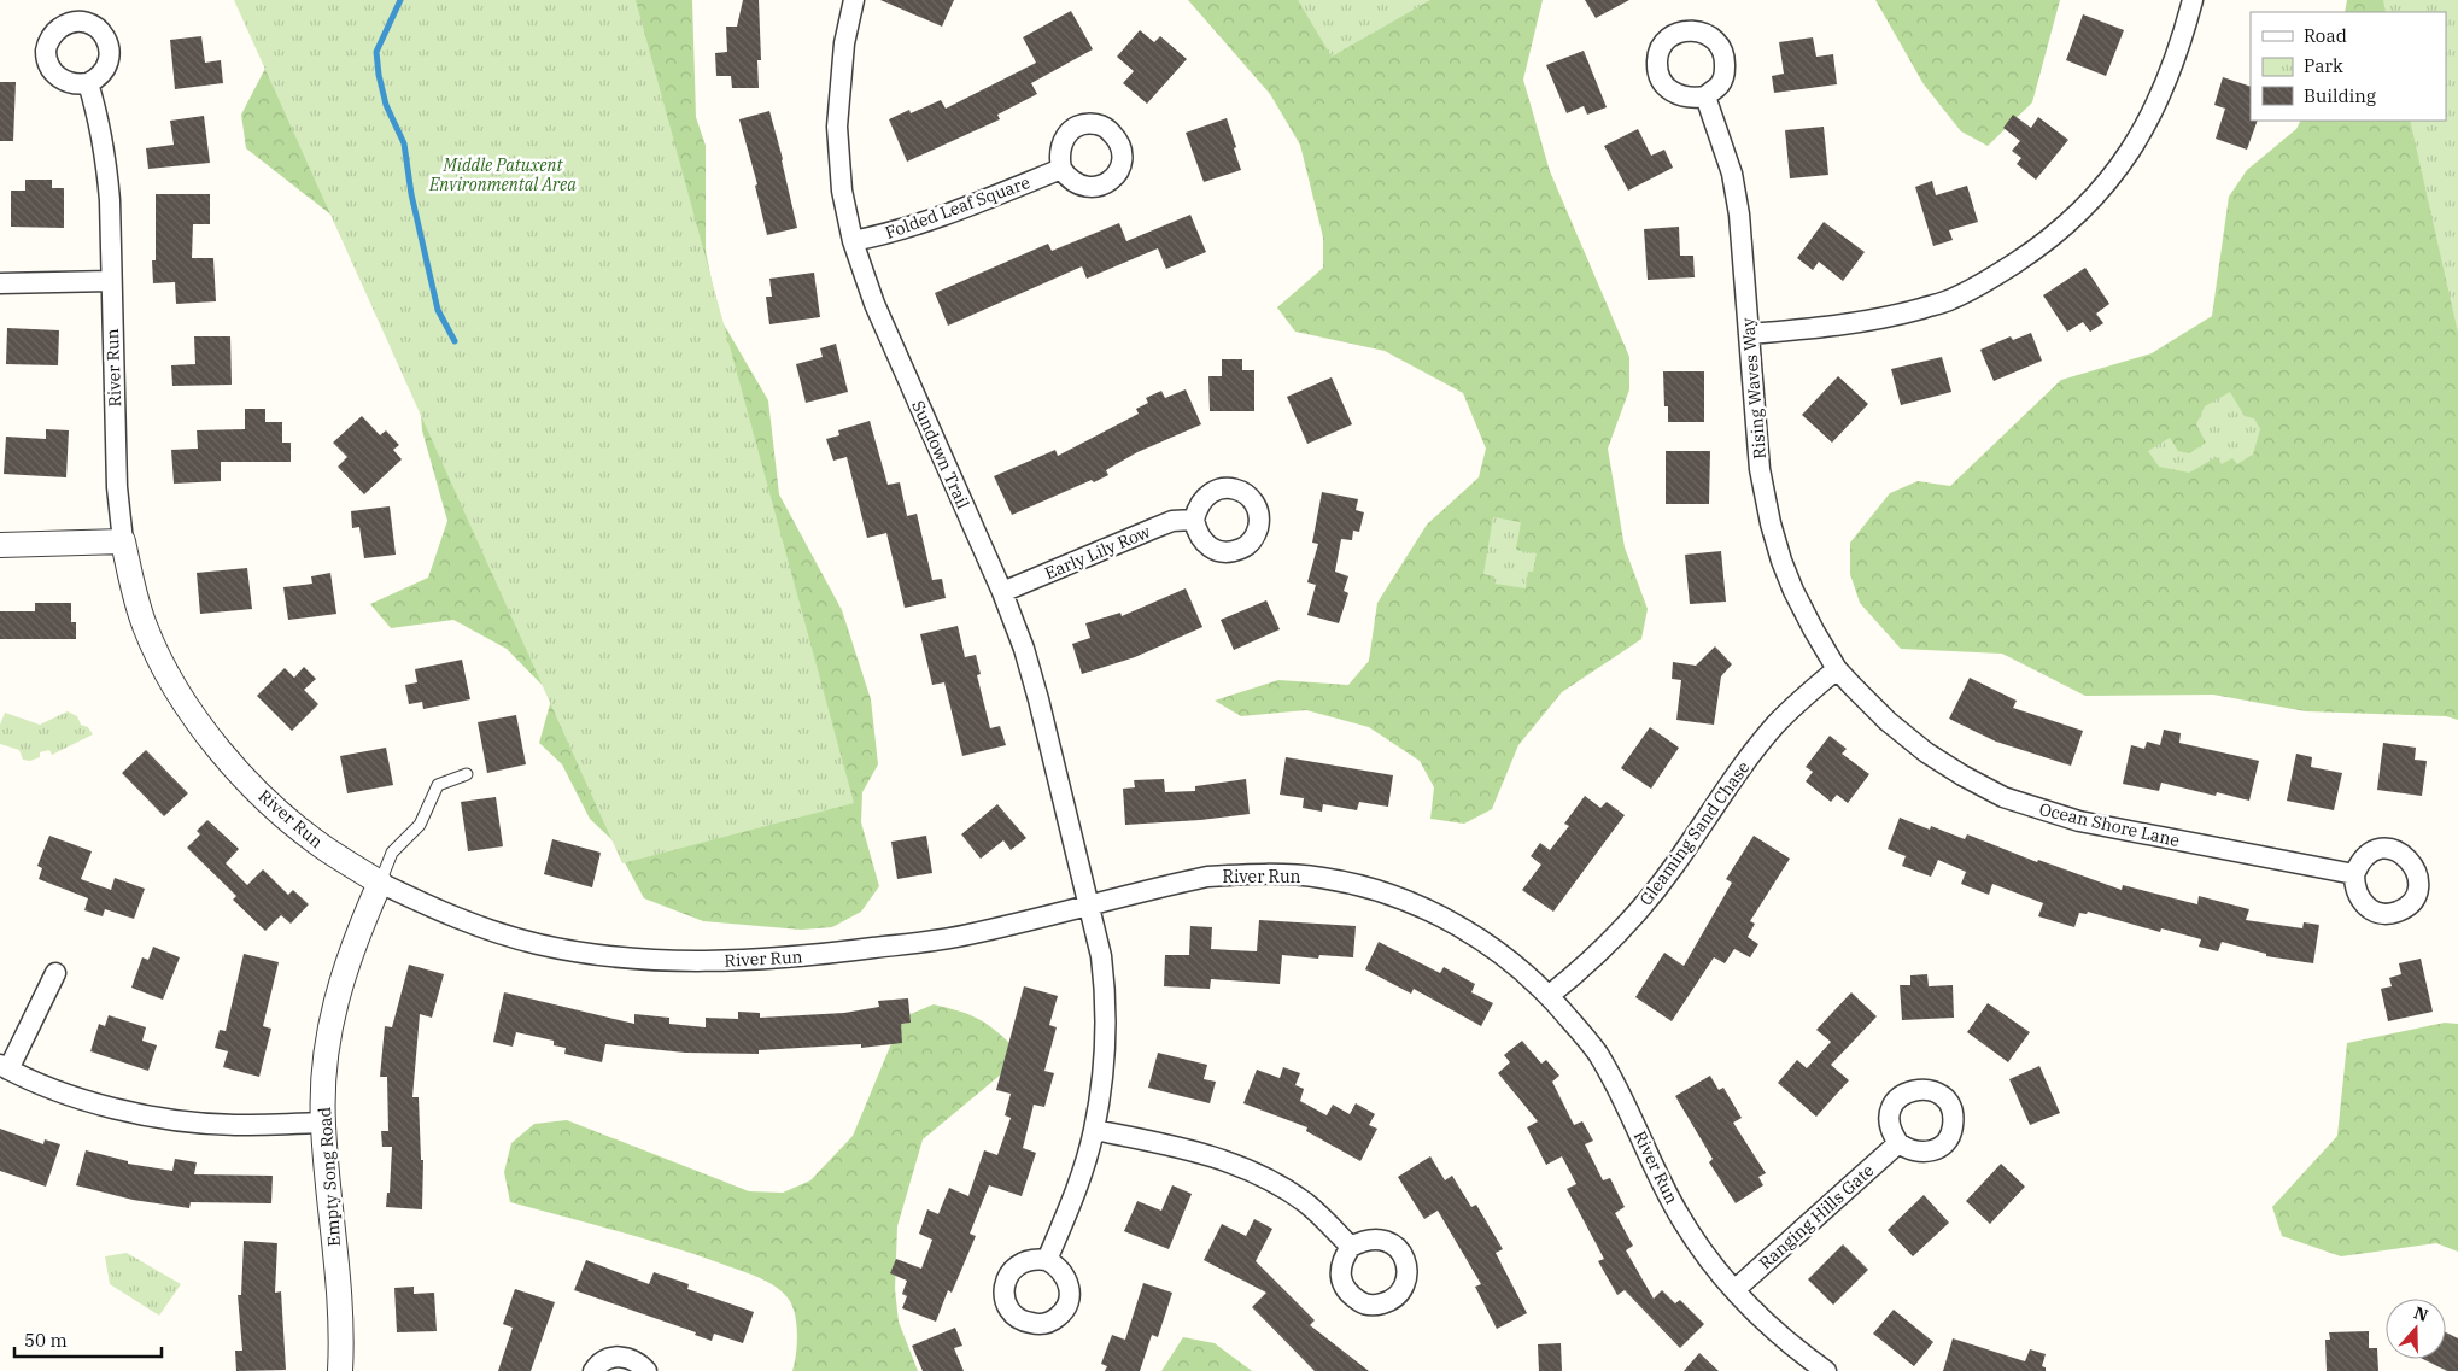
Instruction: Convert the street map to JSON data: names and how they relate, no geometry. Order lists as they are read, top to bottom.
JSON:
{
  "streets": {
    "street": [
      "Folded Leaf Square",
      "River Run",
      "Rising Waves Way",
      "Sundown Trail",
      "Early Lily Row",
      "Ocean Shore Lane",
      "Gleaming Sand Chase",
      "Empty Song Road",
      "Ranging Hills Gate"
    ]
  },
  "crossings": [
    ["Folded Leaf Square", "Sundown Trail"],
    ["River Run", "Sundown Trail"],
    ["River Run", "Gleaming Sand Chase"],
    ["River Run", "Empty Song Road"],
    ["River Run", "Ranging Hills Gate"],
    ["Rising Waves Way", "Ocean Shore Lane"],
    ["Rising Waves Way", "Gleaming Sand Chase"],
    ["Sundown Trail", "Early Lily Row"],
    ["Ocean Shore Lane", "Gleaming Sand Chase"]
  ],
  "parks": ["Middle Patuxent Environmental Area"],
  "legend": ["Road", "Park", "Building"],
  "scale_bar": "50 m",
  "north": "top"
}
